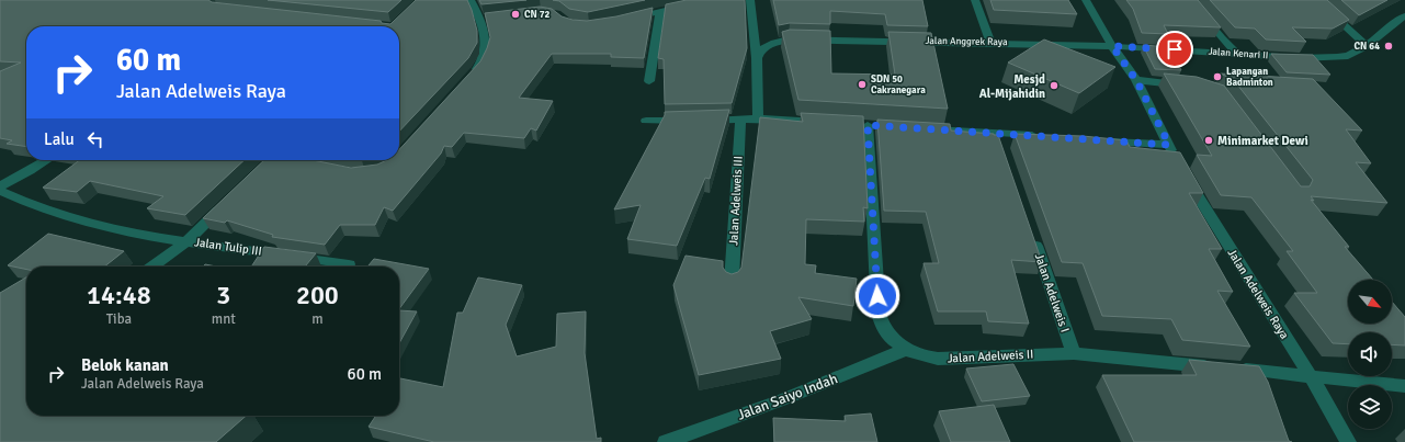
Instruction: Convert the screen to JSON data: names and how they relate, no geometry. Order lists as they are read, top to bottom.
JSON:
{
  "streets": {
    "street": [
      "Jalan Anggrek Raya",
      "Jalan Kenari II",
      "Jalan Adelweis III",
      "Jalan Tulip III",
      "Jalan Adelweis I",
      "Jalan Adelweis Raya",
      "Jalan Adelweis II",
      "Jalan Saiyo Indah"
    ]
  },
  "crossings": [
    ["Jalan Anggrek Raya", "Jalan Kenari II"],
    ["Jalan Adelweis I", "Jalan Adelweis II"],
    ["Jalan Adelweis II", "Jalan Saiyo Indah"]
  ],
  "places": [
    "CN 72",
    "CN 64",
    "Lapangan Badminton",
    "SDN 50 Cakranegara",
    "Mesjd Al-Mijahidin",
    "Minimarket Dewi"
  ],
  "north": "bottom right",
  "page": {
    "turn": ["60 m", "Jalan Adelweis Raya"],
    "then": "Lalu",
    "eta": [
      "14:48",
      "Tiba",
      "3",
      "mnt",
      "200",
      "m"
    ],
    "list": [
      {
        "name": "Belok kanan",
        "note": "Jalan Adelweis Raya",
        "value": "60 m"
      }
    ]
  }
}
